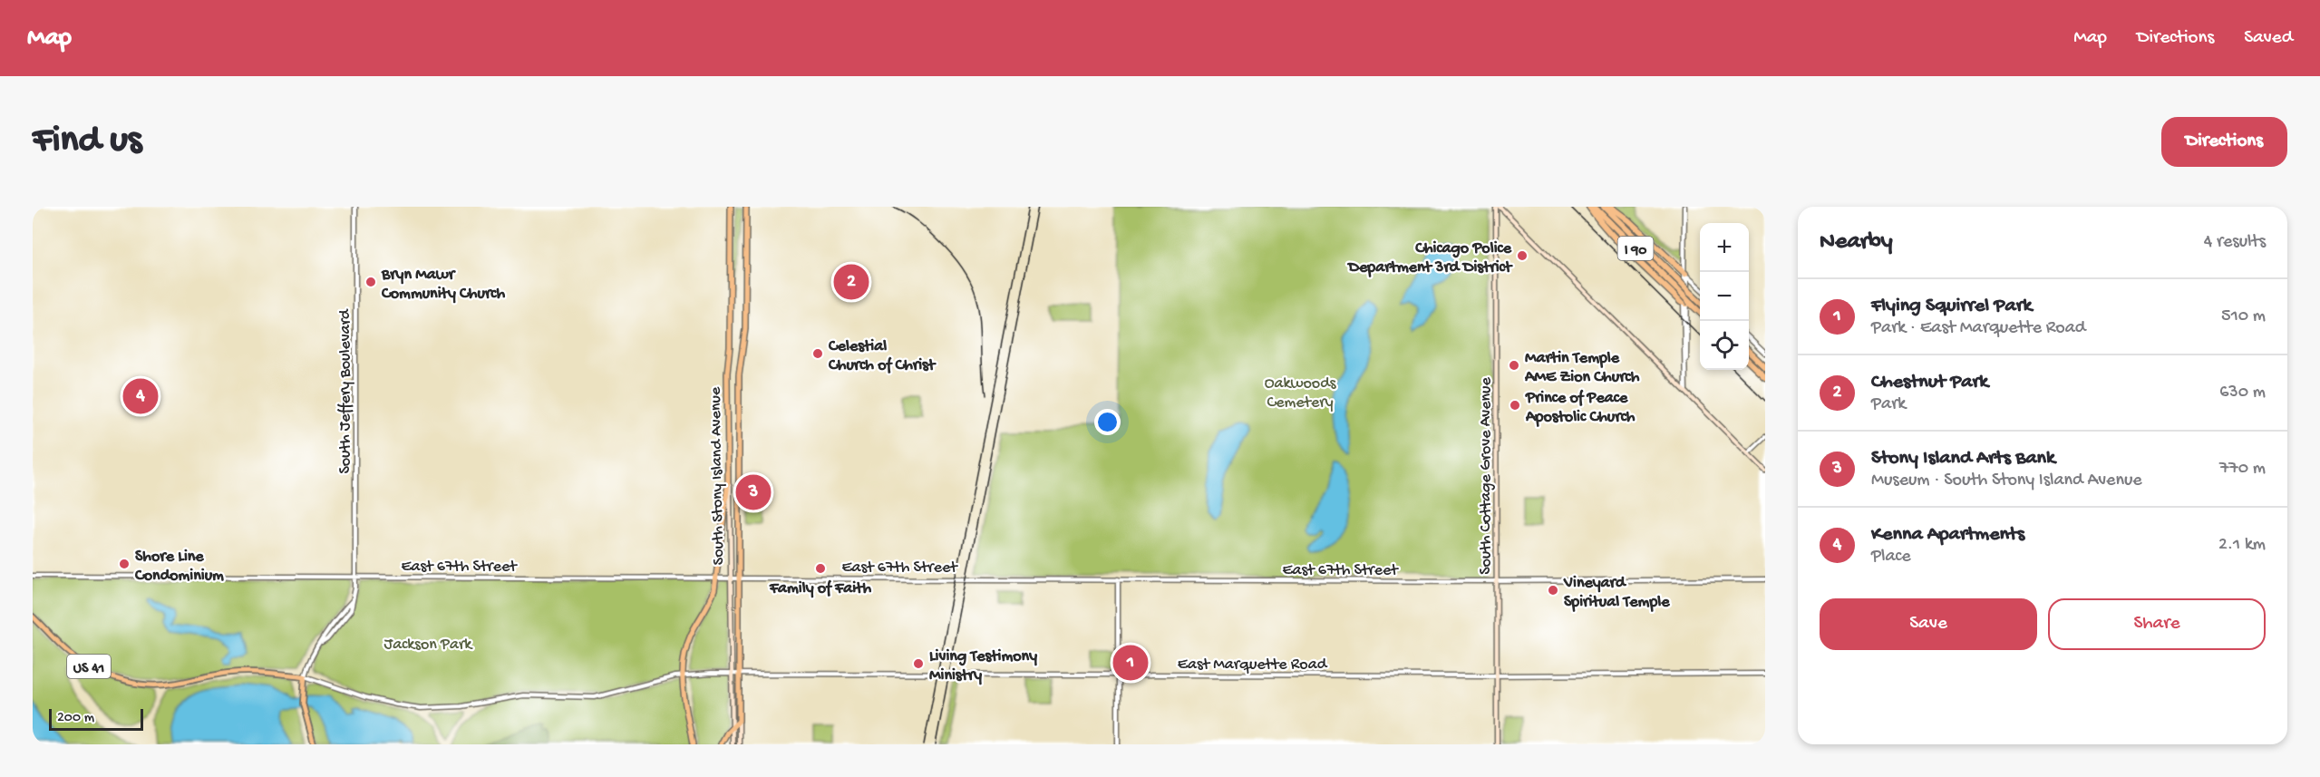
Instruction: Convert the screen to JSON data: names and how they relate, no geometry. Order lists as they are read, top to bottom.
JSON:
{
  "streets": {
    "highway": ["I 90", "South Stony Island Avenue"],
    "main road": ["South Cottage Grove Avenue", "US 41"],
    "street": ["South Jeffery Boulevard", "East 67th Street", "East Marquette Road"]
  },
  "crossings": [
    ["South Jeffery Boulevard", "East 67th Street"],
    ["South Jeffery Boulevard", "East Marquette Road"],
    ["South Jeffery Boulevard", "US 41"],
    ["South Stony Island Avenue", "East 67th Street"],
    ["South Stony Island Avenue", "East Marquette Road"],
    ["South Cottage Grove Avenue", "East 67th Street"],
    ["South Cottage Grove Avenue", "East Marquette Road"],
    ["East Marquette Road", "US 41"]
  ],
  "parks": ["Oakwoods Cemetery", "Jackson Park"],
  "places": [
    "Chicago Police Department 3rd District",
    "Bryn Mawr Community Church",
    "Celestial Church of Christ",
    "Martin Temple AME Zion Church",
    "Prince of Peace Apostolic Church",
    "Shore Line Condominium",
    "Family of Faith",
    "Vineyard Spiritual Temple",
    "Living Testimony Ministry"
  ],
  "scale_bar": "200 m",
  "page": {
    "header": "Map",
    "nav": ["Map", "Directions", "Saved"],
    "buttons": [
      "Directions",
      ["Save", "Share"]
    ],
    "title": "Find us",
    "heading": ["Nearby", "4 results"],
    "map_buttons": ["+", "−"],
    "pins": [
      "2",
      "4",
      "3",
      "1"
    ],
    "list": [
      {
        "mark": "1",
        "name": "Flying Squirrel Park",
        "note": "Park · East Marquette Road",
        "value": "510 m"
      },
      {
        "mark": "2",
        "name": "Chestnut Park",
        "note": "Park",
        "value": "630 m"
      },
      {
        "mark": "3",
        "name": "Stony Island Arts Bank",
        "note": "Museum · South Stony Island Avenue",
        "value": "770 m"
      },
      {
        "mark": "4",
        "name": "Kenna Apartments",
        "note": "Place",
        "value": "2.1 km"
      }
    ],
    "scale": "200 m"
  }
}
